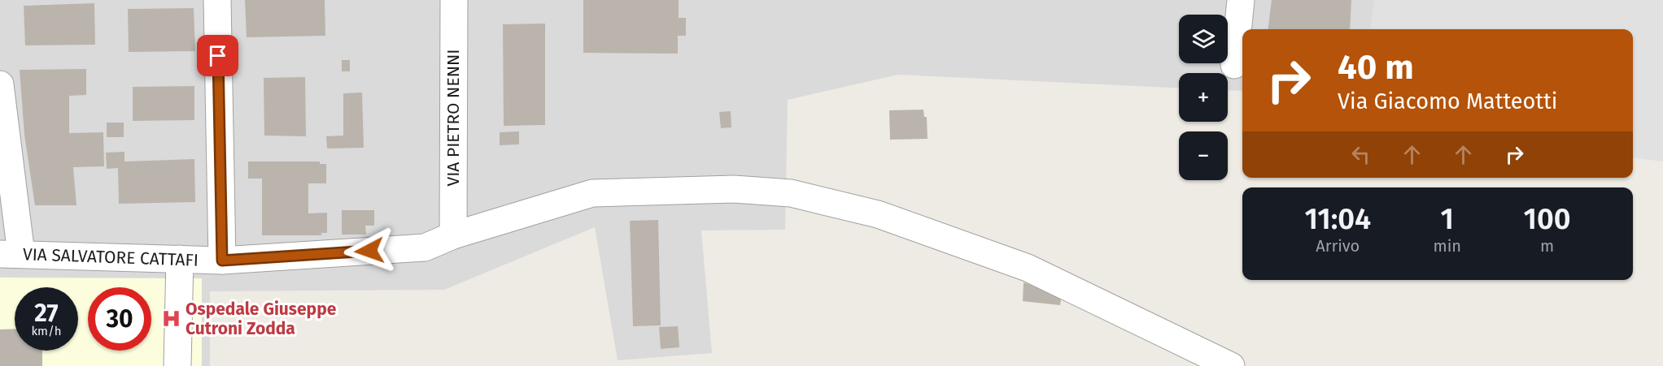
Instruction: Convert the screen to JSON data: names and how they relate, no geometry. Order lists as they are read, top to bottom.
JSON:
{
  "streets": {
    "street": ["VIA PIETRO NENNI", "VIA SALVATORE CATTAFI"]
  },
  "crossings": [
    ["VIA PIETRO NENNI", "VIA SALVATORE CATTAFI"]
  ],
  "places": {
    "hospital": ["Ospedale Giuseppe Cutroni Zodda"]
  },
  "page": {
    "map_buttons": ["+", "−"],
    "turn": ["40 m", "Via Giacomo Matteotti"],
    "eta": [
      "11:04",
      "Arrivo",
      "1",
      "min",
      "100",
      "m"
    ],
    "speed": "27 km/h",
    "limit": "30"
  }
}
